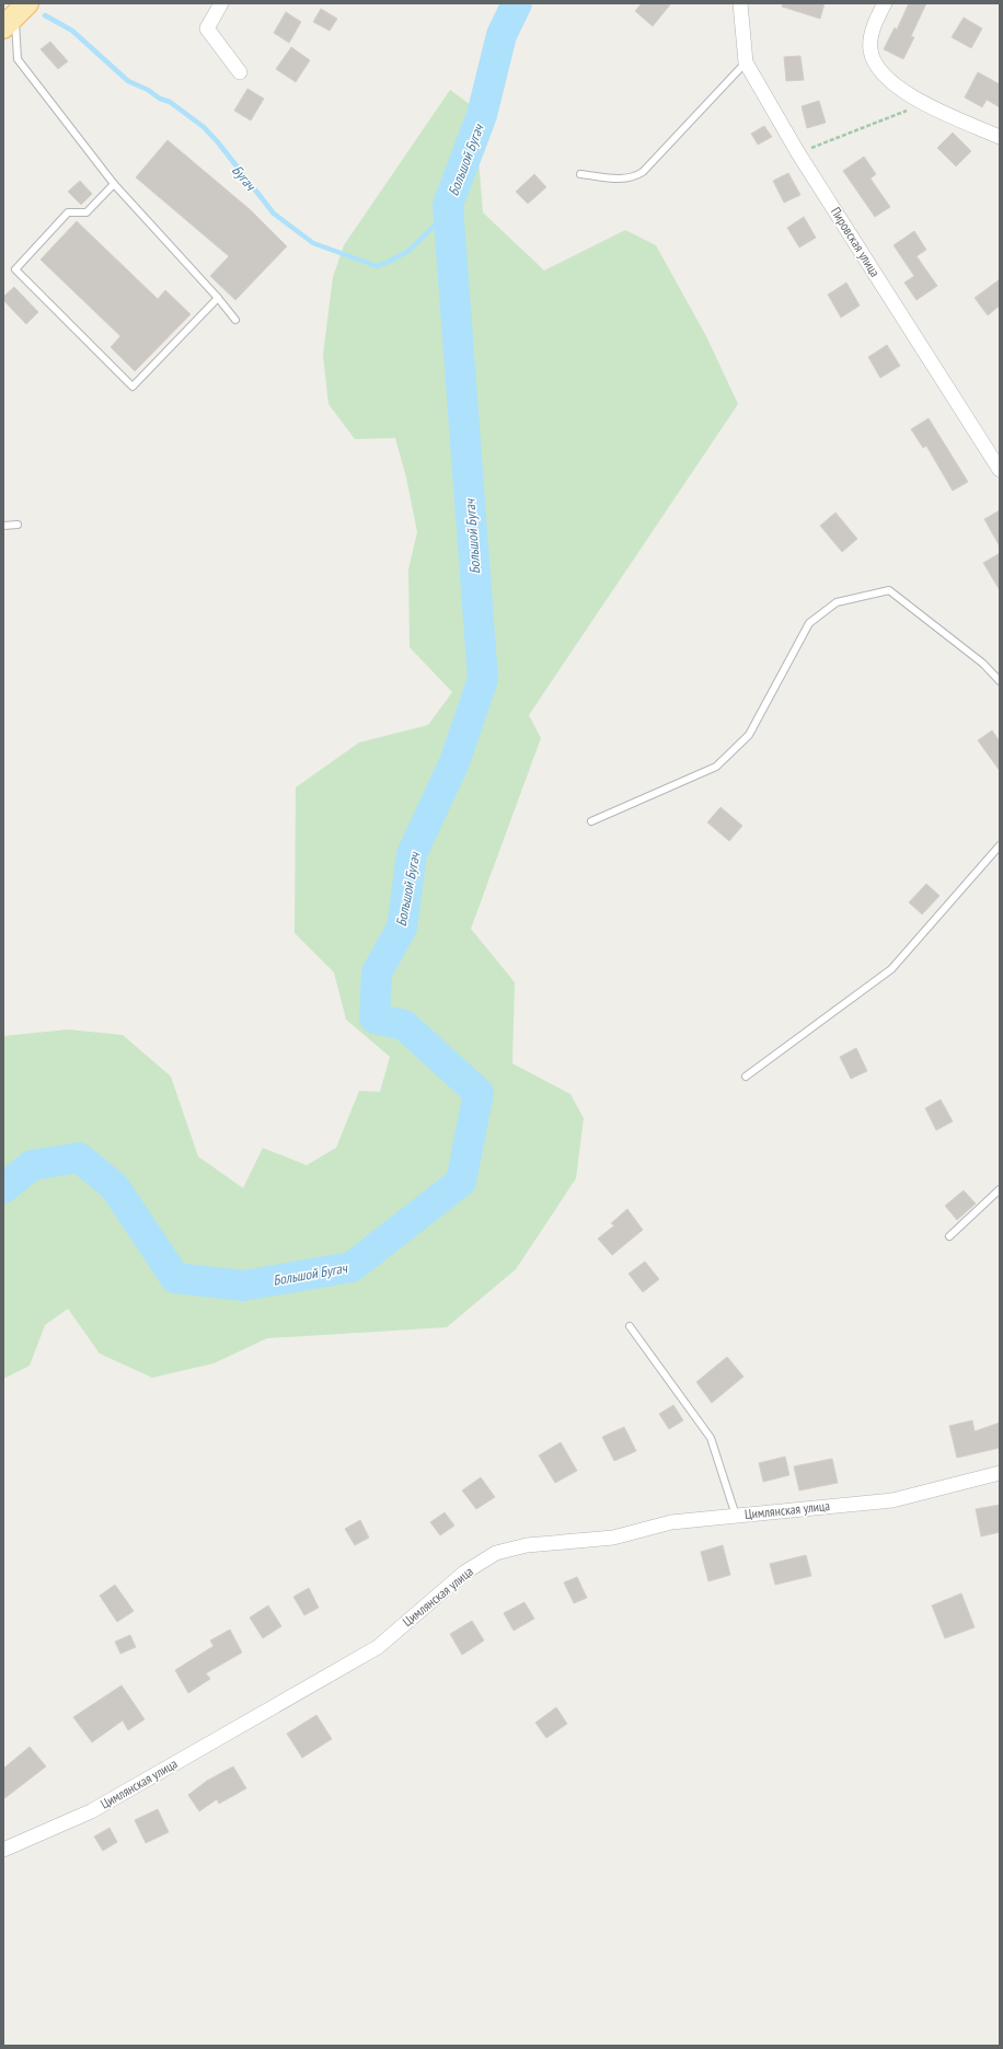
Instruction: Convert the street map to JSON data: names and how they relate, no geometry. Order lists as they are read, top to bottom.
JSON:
{
  "streets": {
    "street": ["Пировская улица", "Цимлянская улица"]
  },
  "water": ["Большой Бугач", "Бугач"]
}
